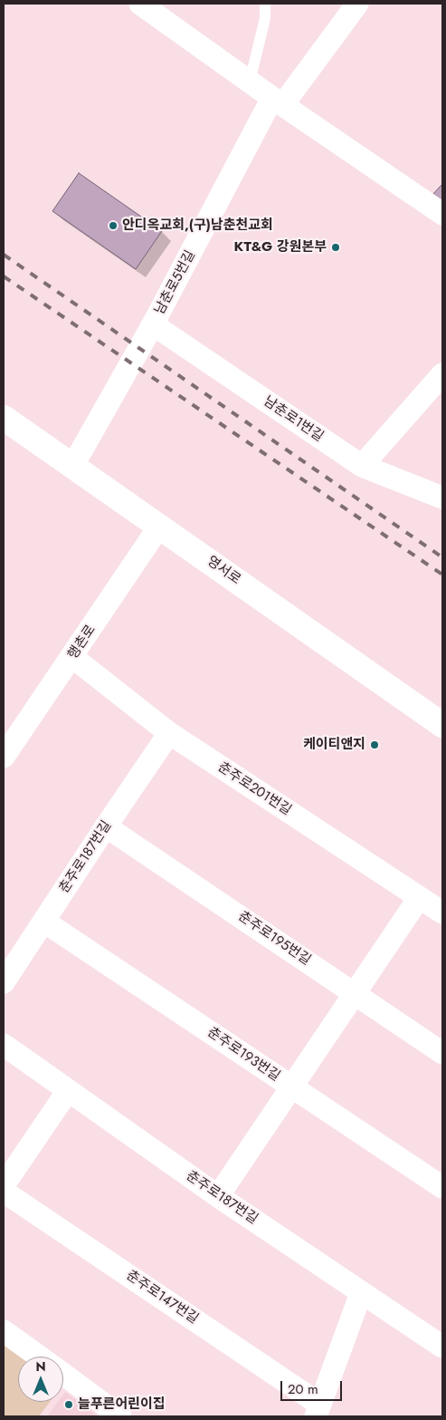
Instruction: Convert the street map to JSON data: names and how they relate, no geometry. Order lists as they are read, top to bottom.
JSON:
{
  "streets": {
    "street": [
      "남춘로5번길",
      "남춘로1번길",
      "영서로",
      "행촌로",
      "춘주로201번길",
      "춘주로187번길",
      "춘주로195번길",
      "춘주로193번길",
      "춘주로147번길"
    ]
  },
  "crossings": [
    ["남춘로5번길", "남춘로1번길"],
    ["남춘로5번길", "영서로"],
    ["영서로", "행촌로"],
    ["행촌로", "춘주로201번길"],
    ["춘주로201번길", "춘주로187번길"],
    ["춘주로187번길", "춘주로195번길"],
    ["춘주로187번길", "춘주로193번길"]
  ],
  "places": [
    "안디옥교회,(구)남춘천교회",
    "KT&G 강원본부",
    "케이티앤지",
    "늘푸른어린이집"
  ],
  "scale_bar": "20 m",
  "north": "top"
}
